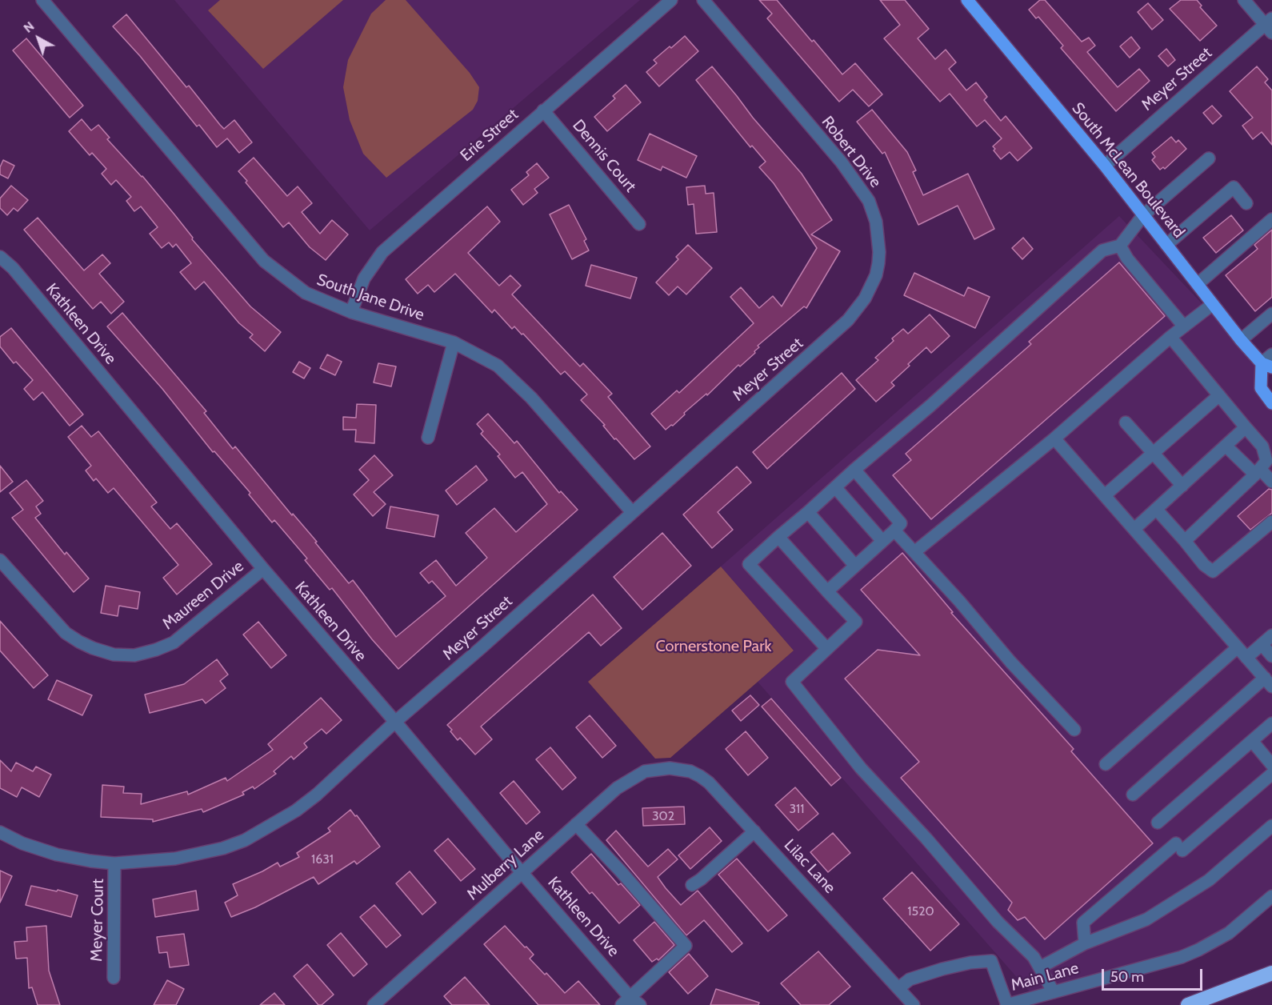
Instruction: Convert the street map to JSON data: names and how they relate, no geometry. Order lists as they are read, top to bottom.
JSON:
{
  "streets": {
    "main road": ["South McLean Boulevard"],
    "street": [
      "Meyer Street",
      "Erie Street",
      "Robert Drive",
      "Dennis Court",
      "South Jane Drive",
      "Kathleen Drive",
      "Maureen Drive",
      "Mulberry Lane",
      "Lilac Lane",
      "Meyer Court",
      "Main Lane"
    ]
  },
  "crossings": [
    ["Meyer Street", "Robert Drive"],
    ["Meyer Street", "South McLean Boulevard"],
    ["Meyer Street", "South Jane Drive"],
    ["Meyer Street", "Kathleen Drive"],
    ["Meyer Street", "Meyer Court"],
    ["Erie Street", "Dennis Court"],
    ["Erie Street", "South Jane Drive"],
    ["Kathleen Drive", "Maureen Drive"],
    ["Kathleen Drive", "Mulberry Lane"],
    ["Mulberry Lane", "Lilac Lane"]
  ],
  "parks": ["Cornerstone Park"],
  "house_numbers": [
    "311",
    "302",
    "1631",
    "1520"
  ],
  "scale_bar": "50 m",
  "north": "top left"
}
